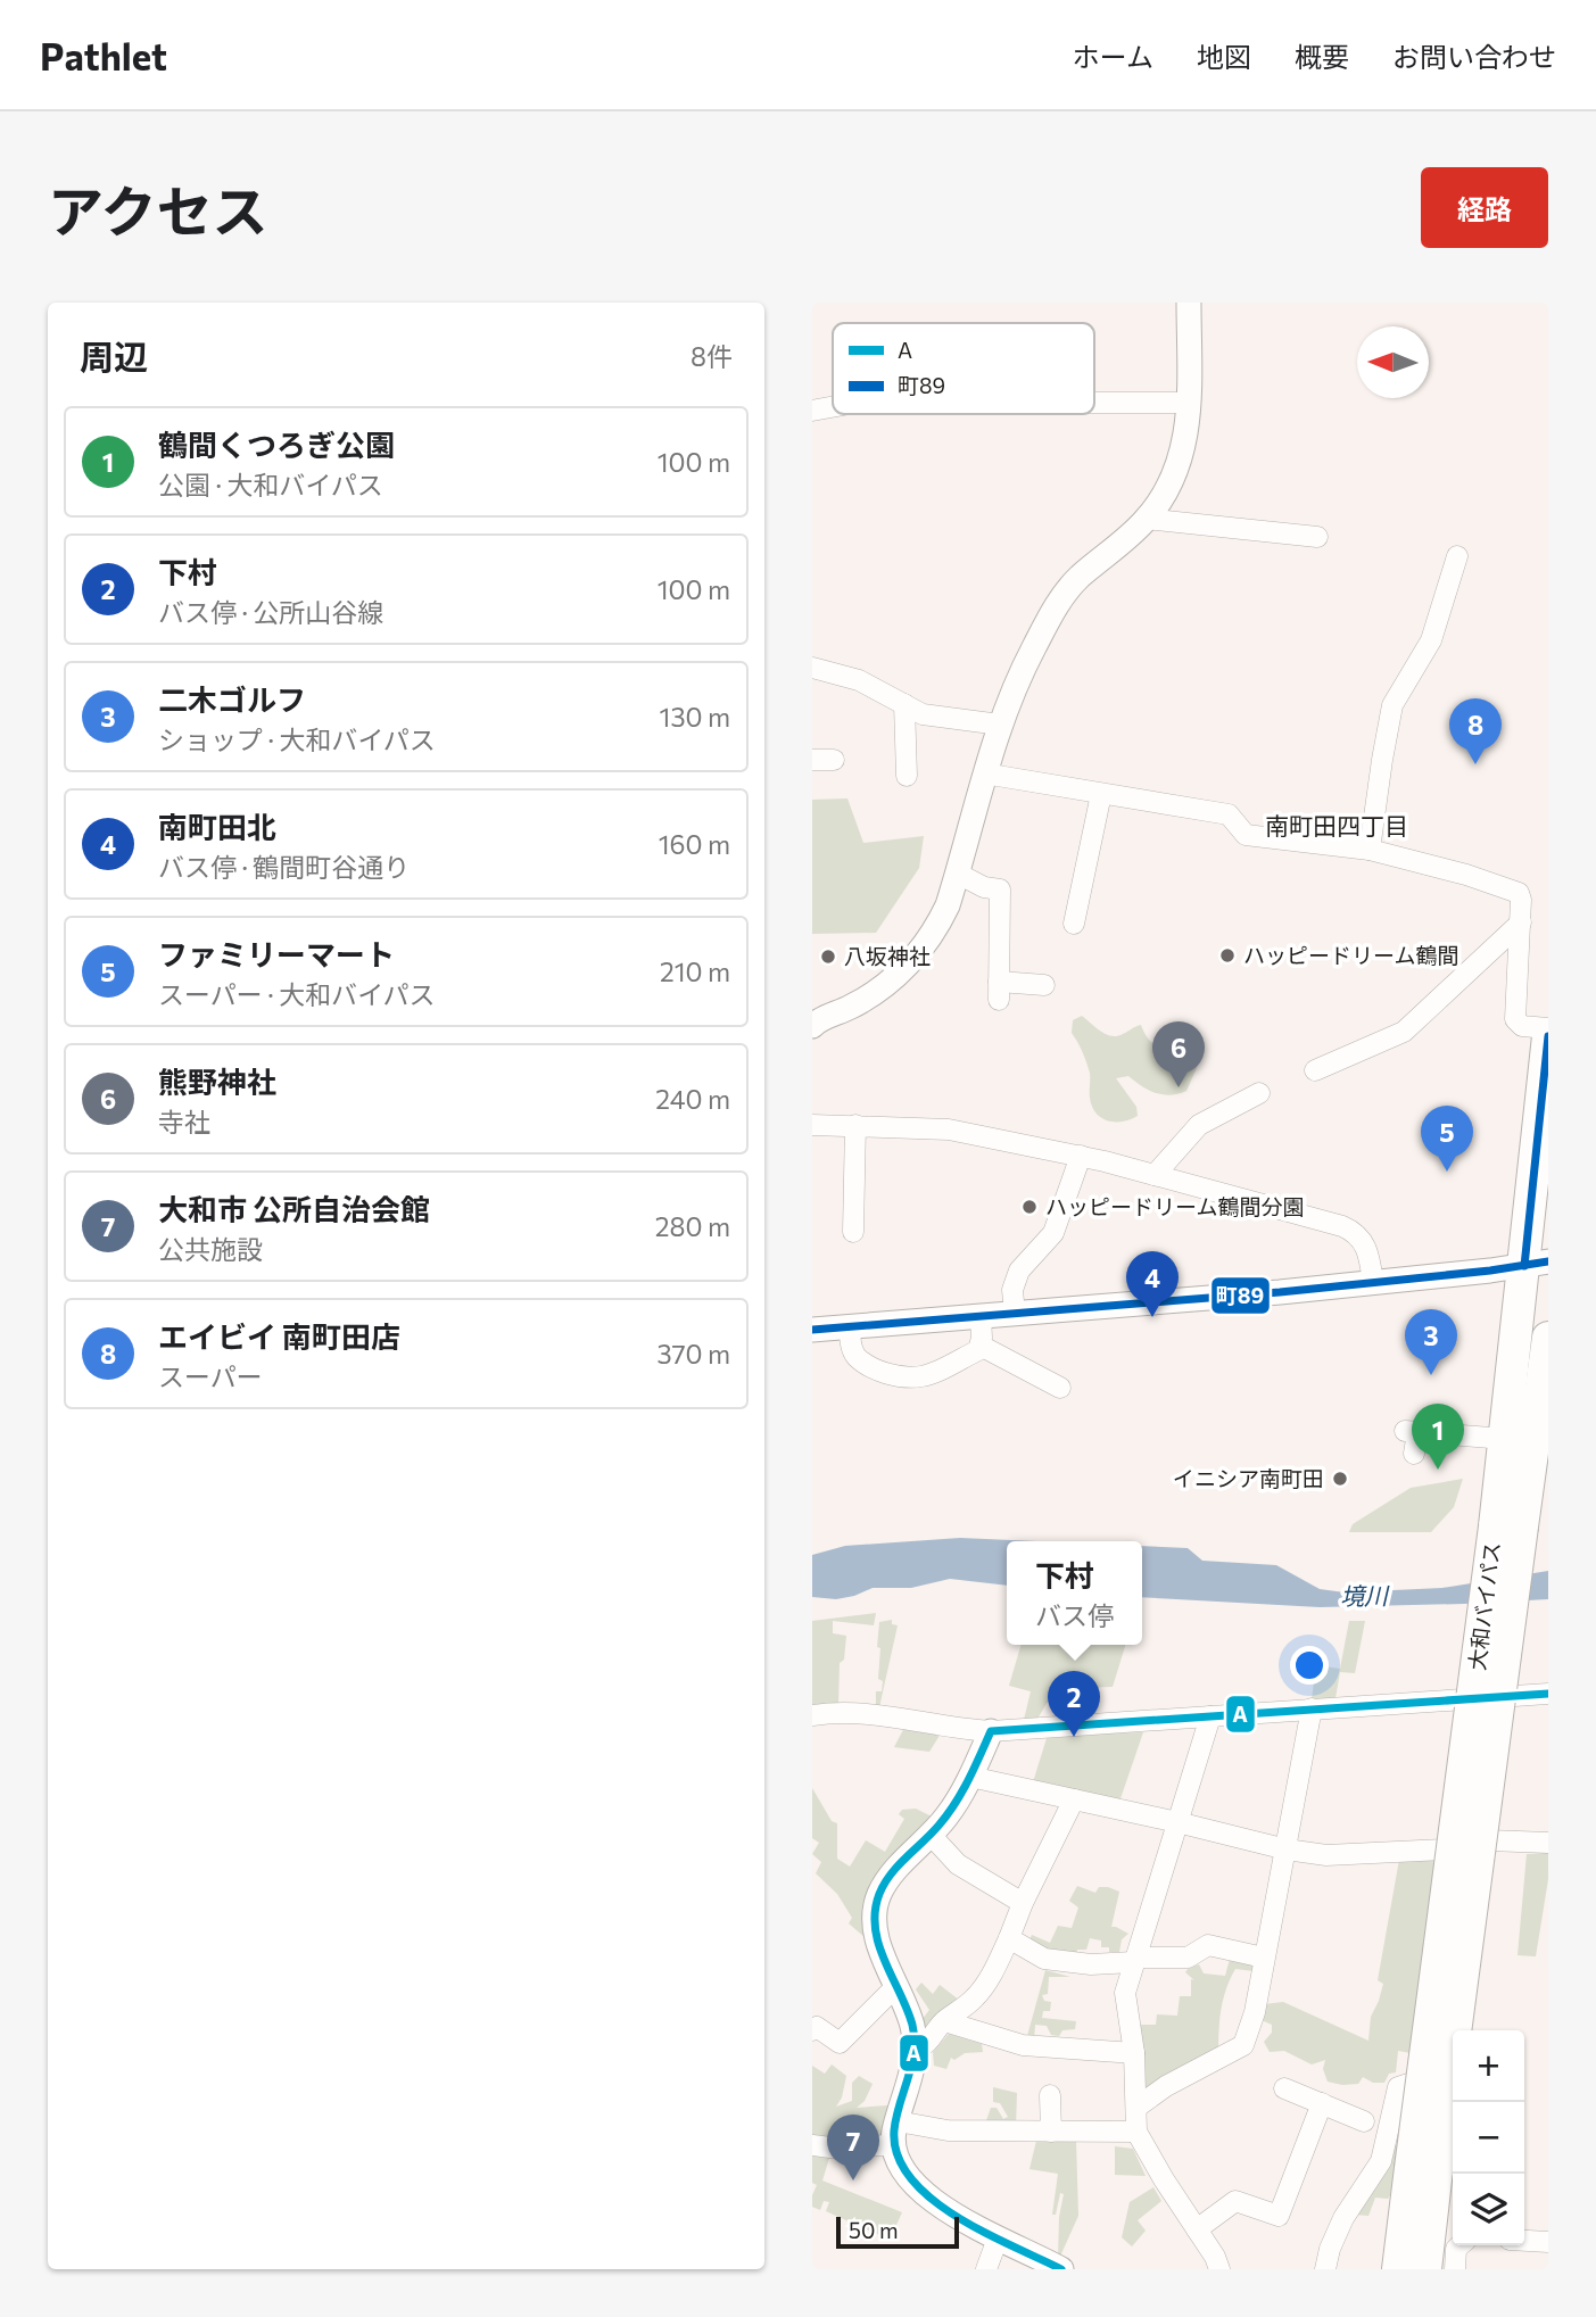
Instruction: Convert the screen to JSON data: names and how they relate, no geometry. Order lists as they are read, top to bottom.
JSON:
{
  "streets": {
    "highway": ["大和バイパス"]
  },
  "districts": ["南町田四丁目"],
  "water": ["境川"],
  "places": [
    "ハッピードリーム鶴間",
    "八坂神社",
    "ハッピードリーム鶴間分園",
    "イニシア南町田"
  ],
  "lines": ["transit line 町89", "transit line A"],
  "legend": ["A", "町89"],
  "scale_bar": "50 m",
  "north": "left",
  "page": {
    "header": "Pathlet",
    "nav": [
      "ホーム",
      "地図",
      "概要",
      "お問い合わせ"
    ],
    "title": "アクセス",
    "buttons": "経路",
    "heading": ["周辺", "8件"],
    "list": [
      {
        "mark": "1",
        "name": "鶴間くつろぎ公園",
        "note": "公園 · 大和バイパス",
        "value": "100 m"
      },
      {
        "mark": "2",
        "name": "下村",
        "note": "バス停 · 公所山谷線",
        "value": "100 m"
      },
      {
        "mark": "3",
        "name": "二木ゴルフ",
        "note": "ショップ · 大和バイパス",
        "value": "130 m"
      },
      {
        "mark": "4",
        "name": "南町田北",
        "note": "バス停 · 鶴間町谷通り",
        "value": "160 m"
      },
      {
        "mark": "5",
        "name": "ファミリーマート",
        "note": "スーパー · 大和バイパス",
        "value": "210 m"
      },
      {
        "mark": "6",
        "name": "熊野神社",
        "note": "寺社",
        "value": "240 m"
      },
      {
        "mark": "7",
        "name": "大和市 公所自治会館",
        "note": "公共施設",
        "value": "280 m"
      },
      {
        "mark": "8",
        "name": "エイビイ 南町田店",
        "note": "スーパー",
        "value": "370 m"
      }
    ],
    "pins": [
      "8",
      "6",
      "5",
      "4",
      "3",
      "1",
      "2",
      "7"
    ],
    "popup": ["下村", "バス停"],
    "map_buttons": ["+", "−"],
    "scale": "50 m"
  }
}
